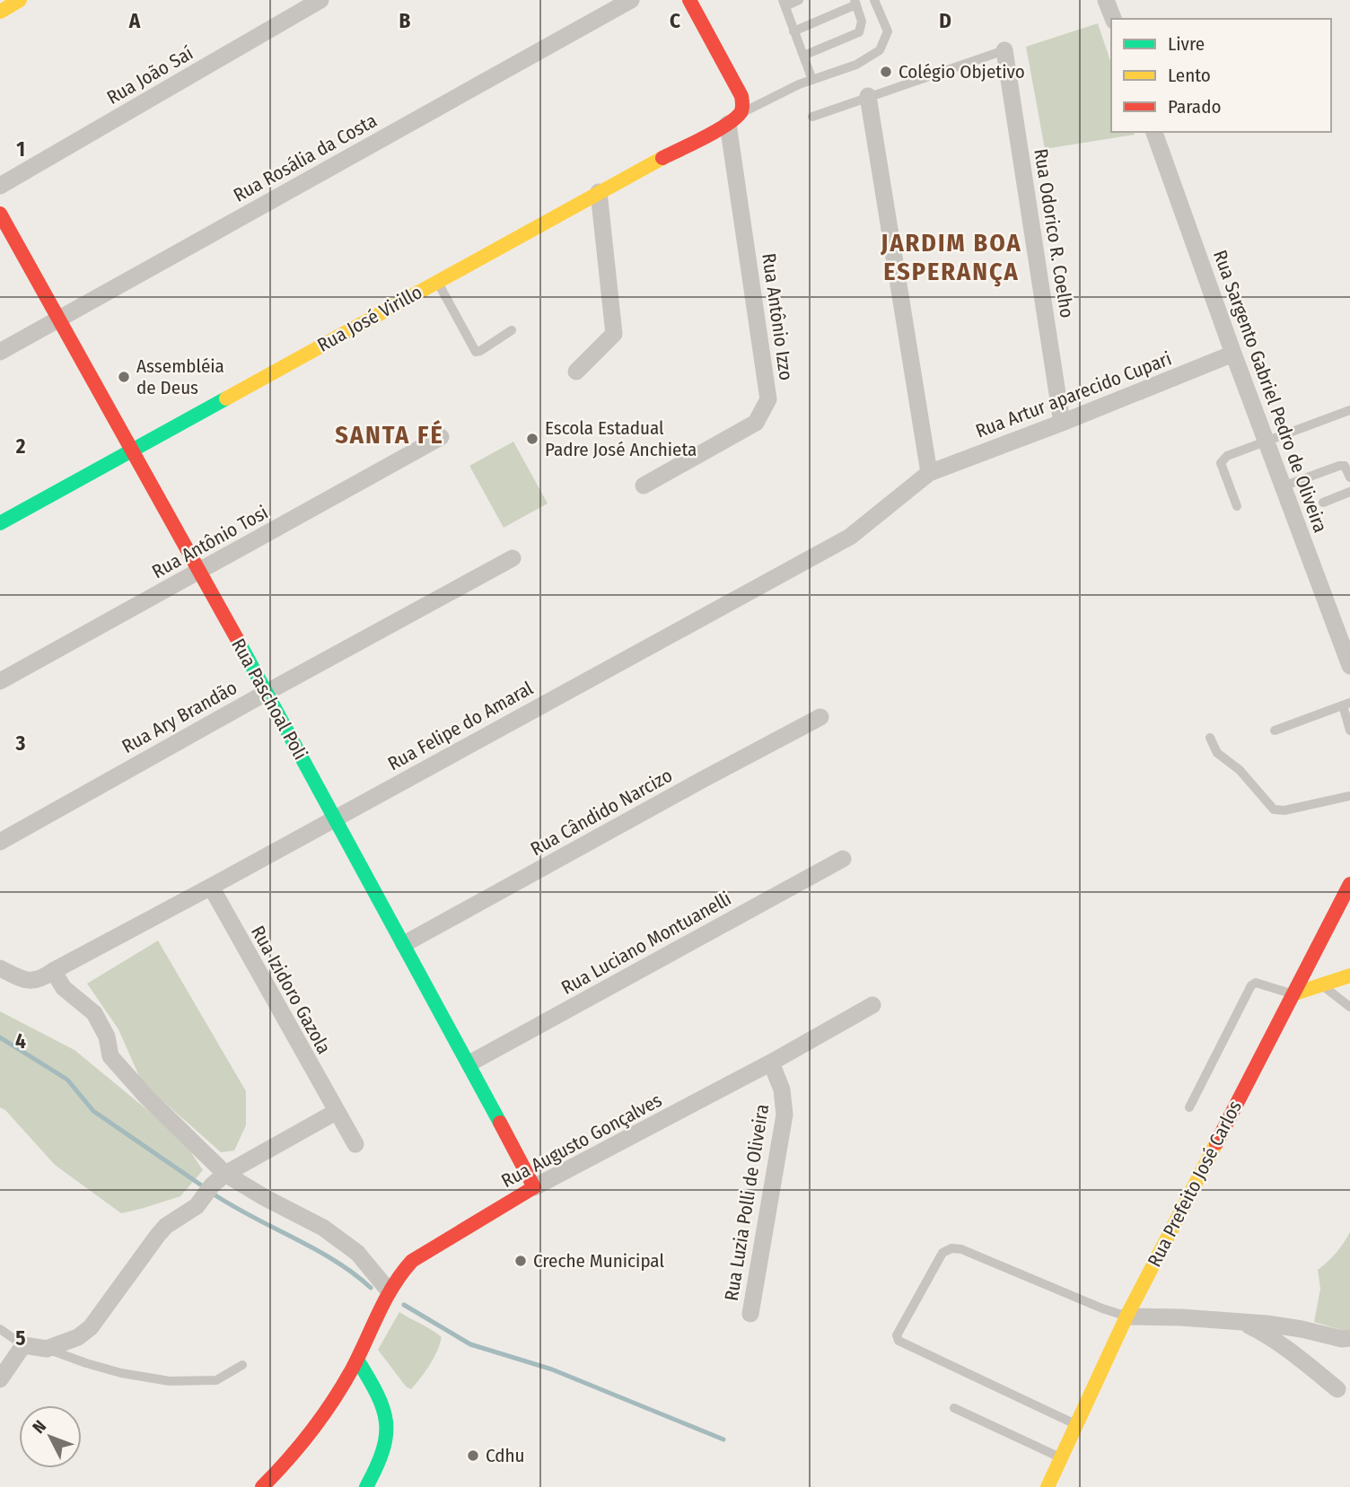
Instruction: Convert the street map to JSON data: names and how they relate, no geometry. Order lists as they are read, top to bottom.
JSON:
{
  "streets": {
    "street": [
      "Rua João Saí",
      "Rua Rosália da Costa",
      "Rua Odorico R. Coelho",
      "Rua Antônio Izzo",
      "Rua José Virillo",
      "Rua Sargento Gabriel Pedro de Oliveira",
      "Rua Artur aparecido Cupari",
      "Rua Antônio Tosi",
      "Rua Paschoal Poli",
      "Rua Ary Brandão",
      "Rua Felipe do Amaral",
      "Rua Cândido Narcizo",
      "Rua Luciano Montuanelli",
      "Rua Izidoro Gazola",
      "Rua Augusto Gonçalves",
      "Rua Prefeito José Carlos",
      "Rua Luzia Polli de Oliveira"
    ]
  },
  "crossings": [
    ["Rua Rosália da Costa", "Rua Paschoal Poli"],
    ["Rua Odorico R. Coelho", "Rua Artur aparecido Cupari"],
    ["Rua Antônio Izzo", "Rua José Virillo"],
    ["Rua José Virillo", "Rua Paschoal Poli"],
    ["Rua Sargento Gabriel Pedro de Oliveira", "Rua Artur aparecido Cupari"],
    ["Rua Artur aparecido Cupari", "Rua Felipe do Amaral"],
    ["Rua Antônio Tosi", "Rua Paschoal Poli"],
    ["Rua Paschoal Poli", "Rua Ary Brandão"],
    ["Rua Paschoal Poli", "Rua Felipe do Amaral"],
    ["Rua Paschoal Poli", "Rua Cândido Narcizo"],
    ["Rua Paschoal Poli", "Rua Luciano Montuanelli"],
    ["Rua Paschoal Poli", "Rua Augusto Gonçalves"],
    ["Rua Felipe do Amaral", "Rua Izidoro Gazola"],
    ["Rua Augusto Gonçalves", "Rua Luzia Polli de Oliveira"]
  ],
  "districts": ["JARDIM BOA ESPERANÇA", "SANTA FÉ"],
  "places": [
    "Colégio Objetivo",
    "Assembléia de Deus",
    "Escola Estadual Padre José Anchieta",
    "Creche Municipal",
    "Cdhu"
  ],
  "legend": ["Livre", "Lento", "Parado"],
  "north": "top left",
  "grid": {
    "columns": [
      "A",
      "B",
      "C",
      "D"
    ],
    "rows": [
      "1",
      "2",
      "3",
      "4",
      "5"
    ]
  }
}
